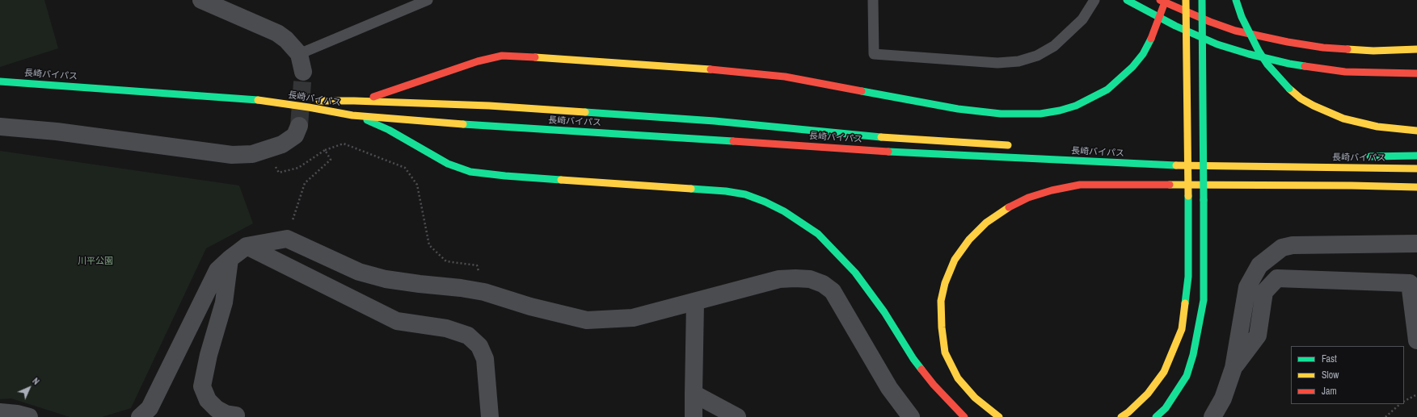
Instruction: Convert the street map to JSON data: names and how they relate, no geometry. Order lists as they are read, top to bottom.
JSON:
{
  "streets": {
    "highway": ["長崎バイパス"]
  },
  "parks": ["川平公園"],
  "legend": ["Fast", "Slow", "Jam"],
  "north": "top right"
}
